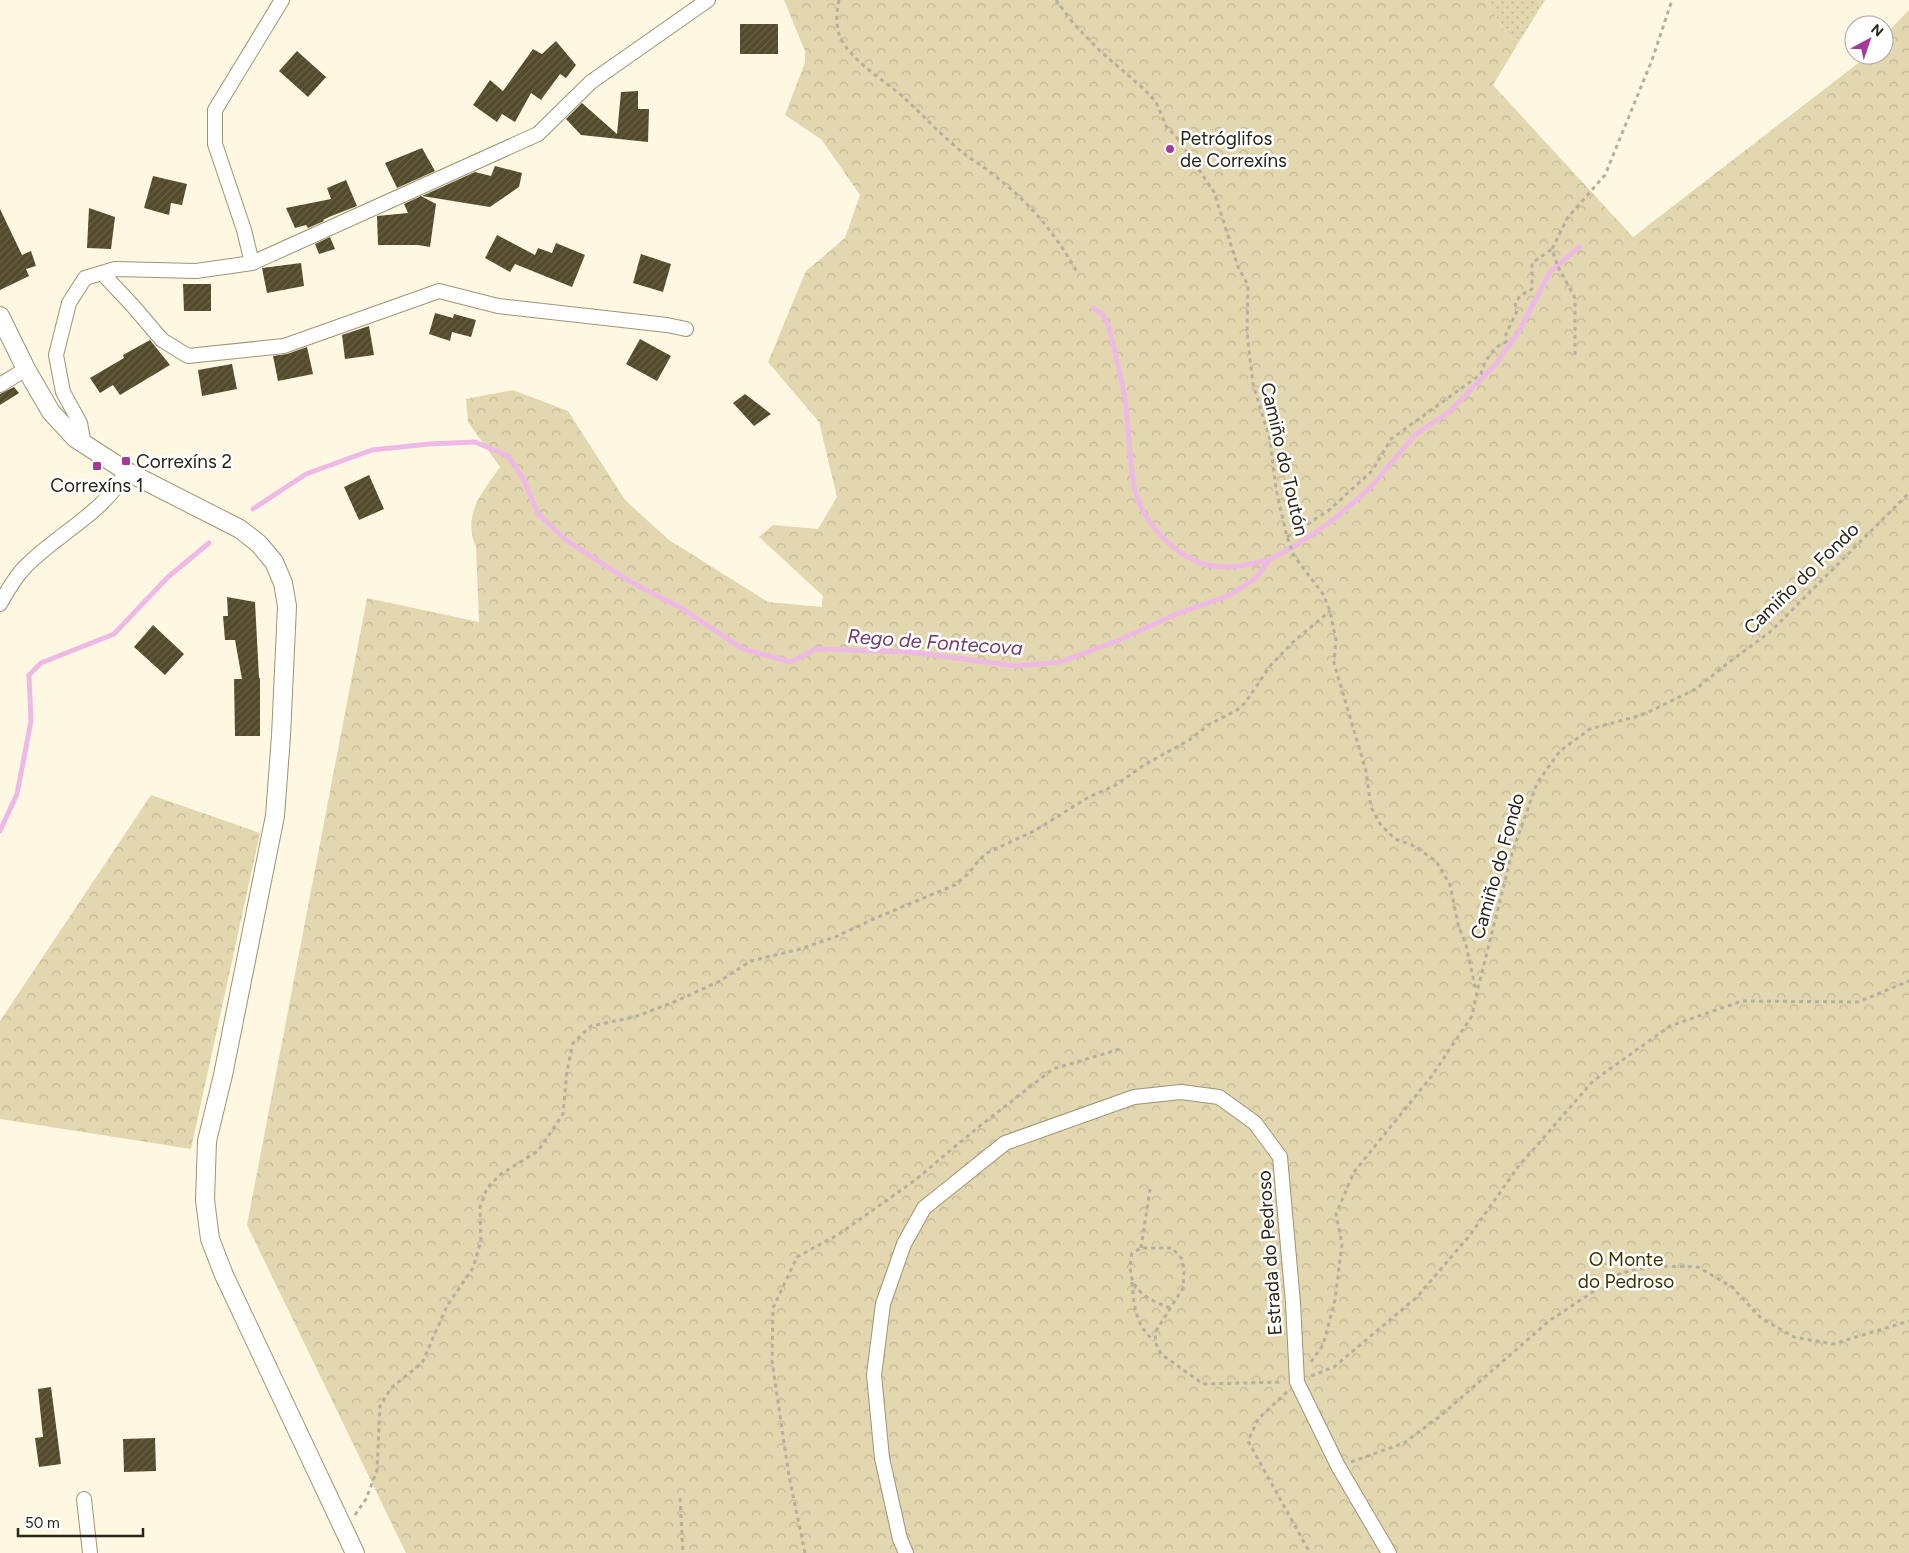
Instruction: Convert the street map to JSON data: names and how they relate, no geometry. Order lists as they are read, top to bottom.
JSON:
{
  "streets": {
    "street": ["Estrada do Pedroso"],
    "path": ["Camiño do Toutón", "Camiño do Fondo"]
  },
  "crossings": [
    ["Camiño do Toutón", "Camiño do Fondo"],
    ["Camiño do Fondo", "Estrada do Pedroso"]
  ],
  "water": ["Rego de Fontecova"],
  "parks": ["O Monte do Pedroso"],
  "places": {
    "other": ["Petróglifos de Correxíns"],
    "transit": ["Correxíns 2", "Correxíns 1"]
  },
  "scale_bar": "50 m",
  "north": "top right"
}
